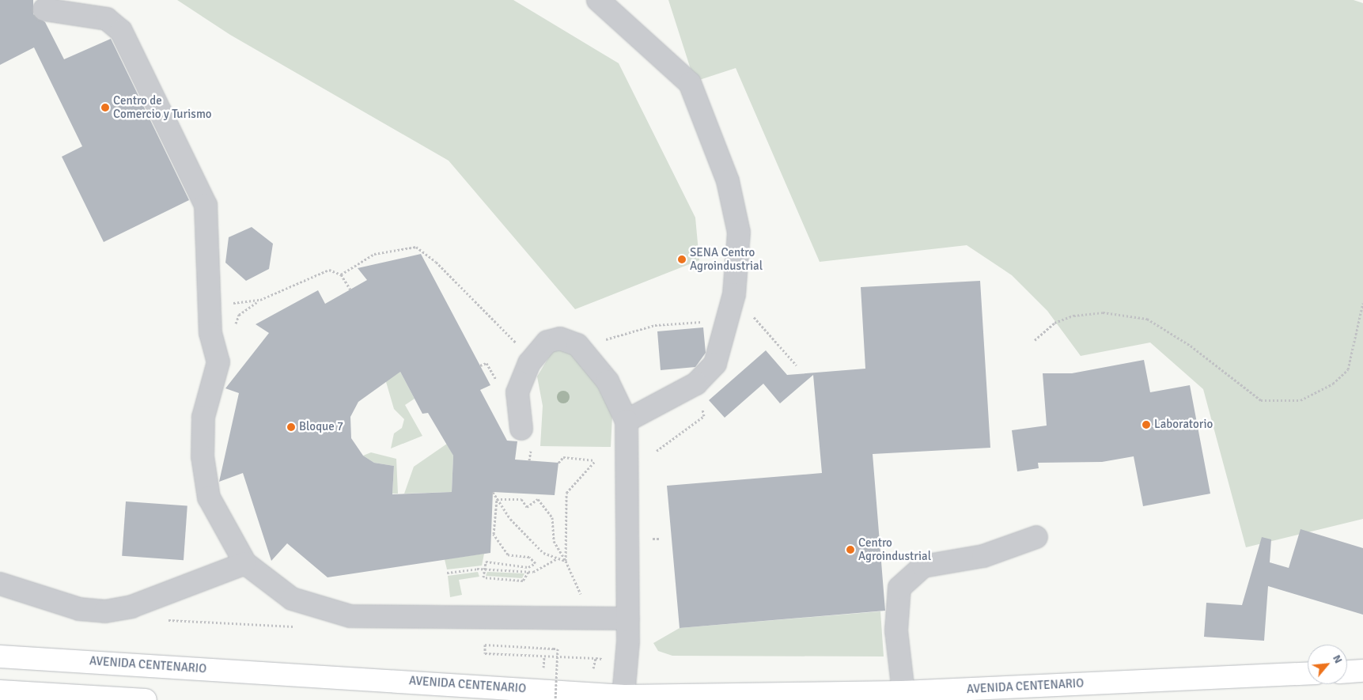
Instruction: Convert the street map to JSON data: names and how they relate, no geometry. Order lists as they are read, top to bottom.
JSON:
{
  "streets": {
    "main road": ["AVENIDA CENTENARIO"]
  },
  "places": [
    "Centro de Comercio y Turismo",
    "SENA Centro Agroindustrial",
    "Laboratorio",
    "Bloque 7",
    "Centro Agroindustrial"
  ],
  "north": "top right"
}
